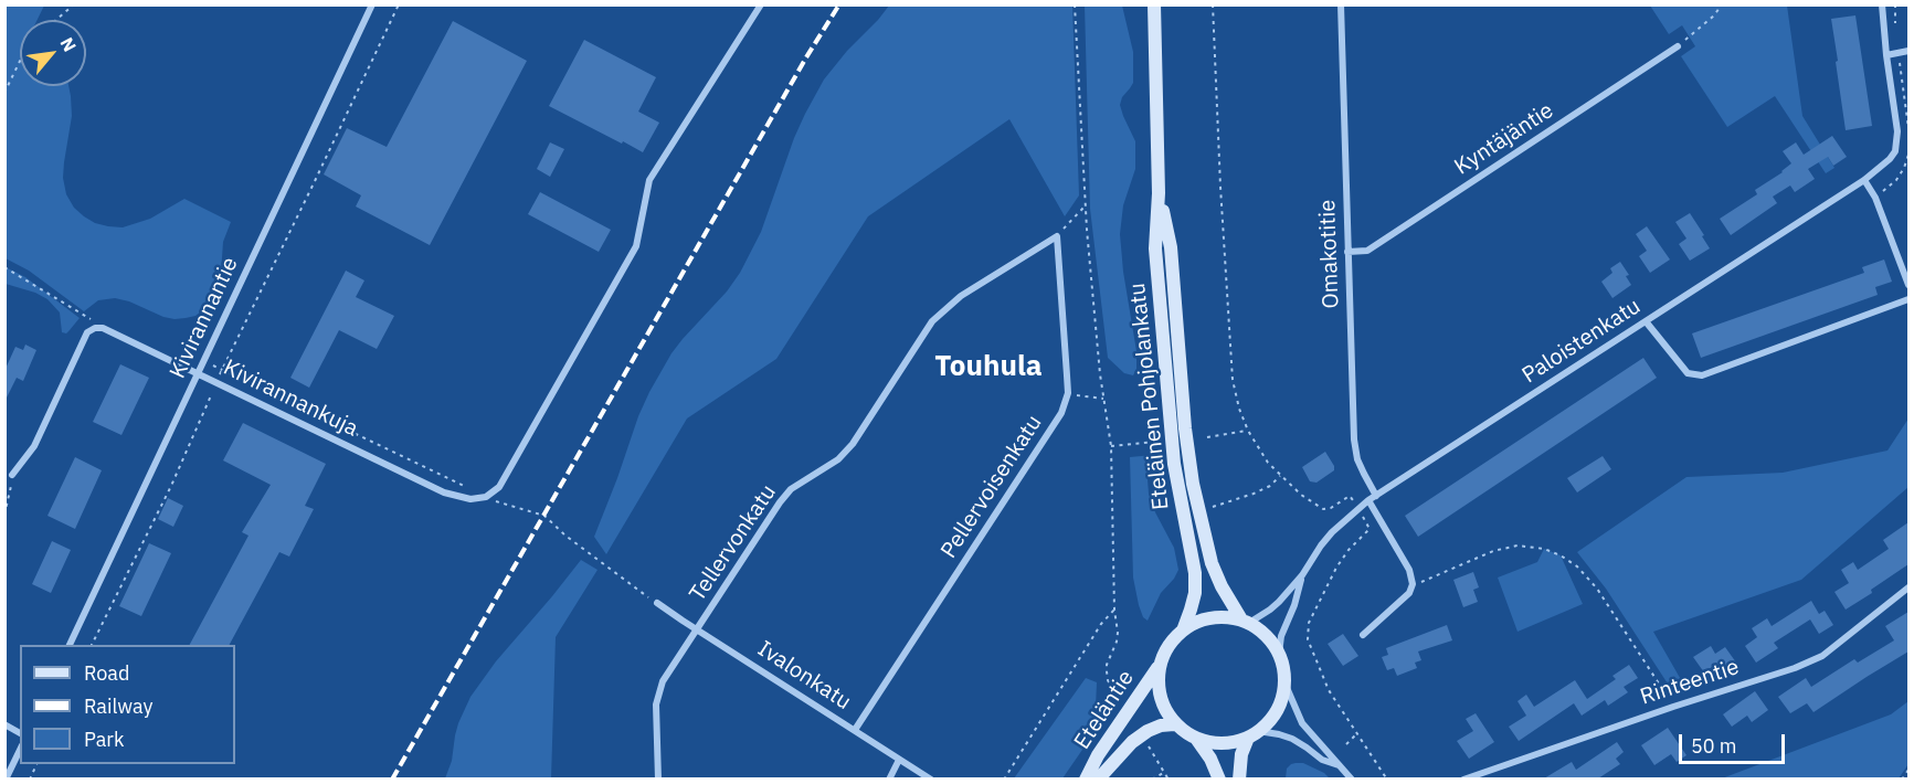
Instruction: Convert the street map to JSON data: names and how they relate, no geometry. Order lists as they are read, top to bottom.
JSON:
{
  "streets": {
    "main road": ["Eteläinen Pohjolankatu", "Eteläntie"],
    "street": [
      "Kyntäjäntie",
      "Omakotitie",
      "Kivirannantie",
      "Paloistenkatu",
      "Kivirannankuja",
      "Pellervoisenkatu",
      "Tellervonkatu",
      "Ivalonkatu",
      "Rinteentie"
    ]
  },
  "crossings": [
    ["Kyntäjäntie", "Omakotitie"],
    ["Omakotitie", "Paloistenkatu"],
    ["Kivirannantie", "Kivirannankuja"],
    ["Paloistenkatu", "Eteläinen Pohjolankatu"],
    ["Paloistenkatu", "Eteläntie"],
    ["Eteläinen Pohjolankatu", "Eteläntie"],
    ["Pellervoisenkatu", "Tellervonkatu"],
    ["Pellervoisenkatu", "Ivalonkatu"],
    ["Tellervonkatu", "Ivalonkatu"]
  ],
  "districts": ["Touhula"],
  "legend": ["Road", "Railway", "Park"],
  "scale_bar": "50 m",
  "north": "top right"
}
